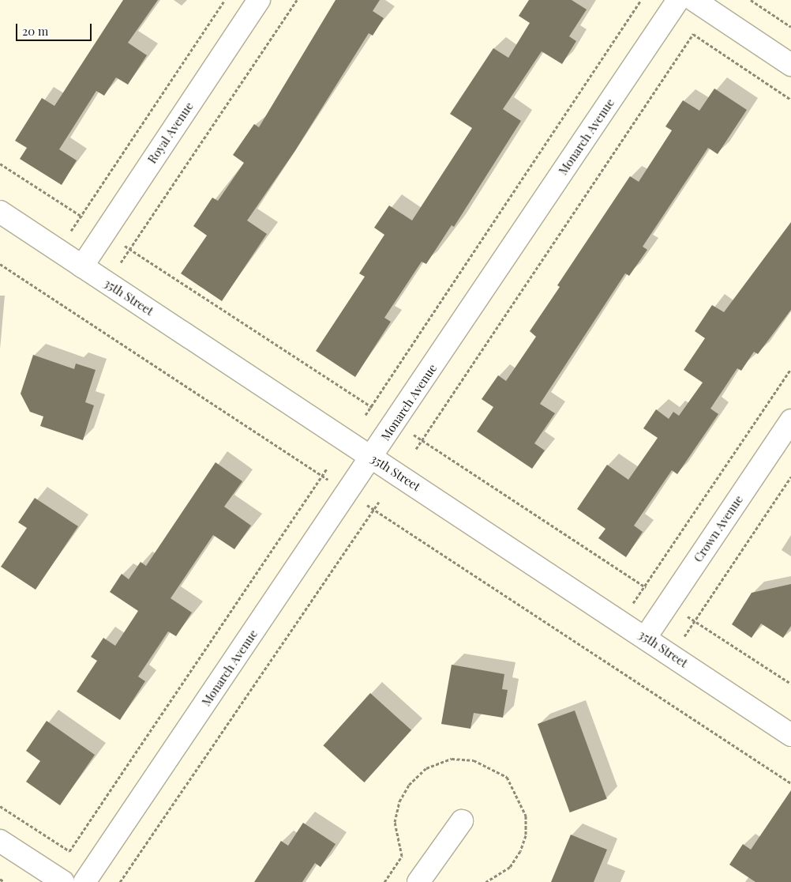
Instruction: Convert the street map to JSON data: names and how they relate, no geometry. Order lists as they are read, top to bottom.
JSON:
{
  "streets": {
    "street": [
      "Royal Avenue",
      "Monarch Avenue",
      "35th Street",
      "Crown Avenue"
    ]
  },
  "crossings": [
    ["Royal Avenue", "35th Street"],
    ["Monarch Avenue", "35th Street"],
    ["35th Street", "Crown Avenue"]
  ],
  "scale_bar": "20 m"
}
